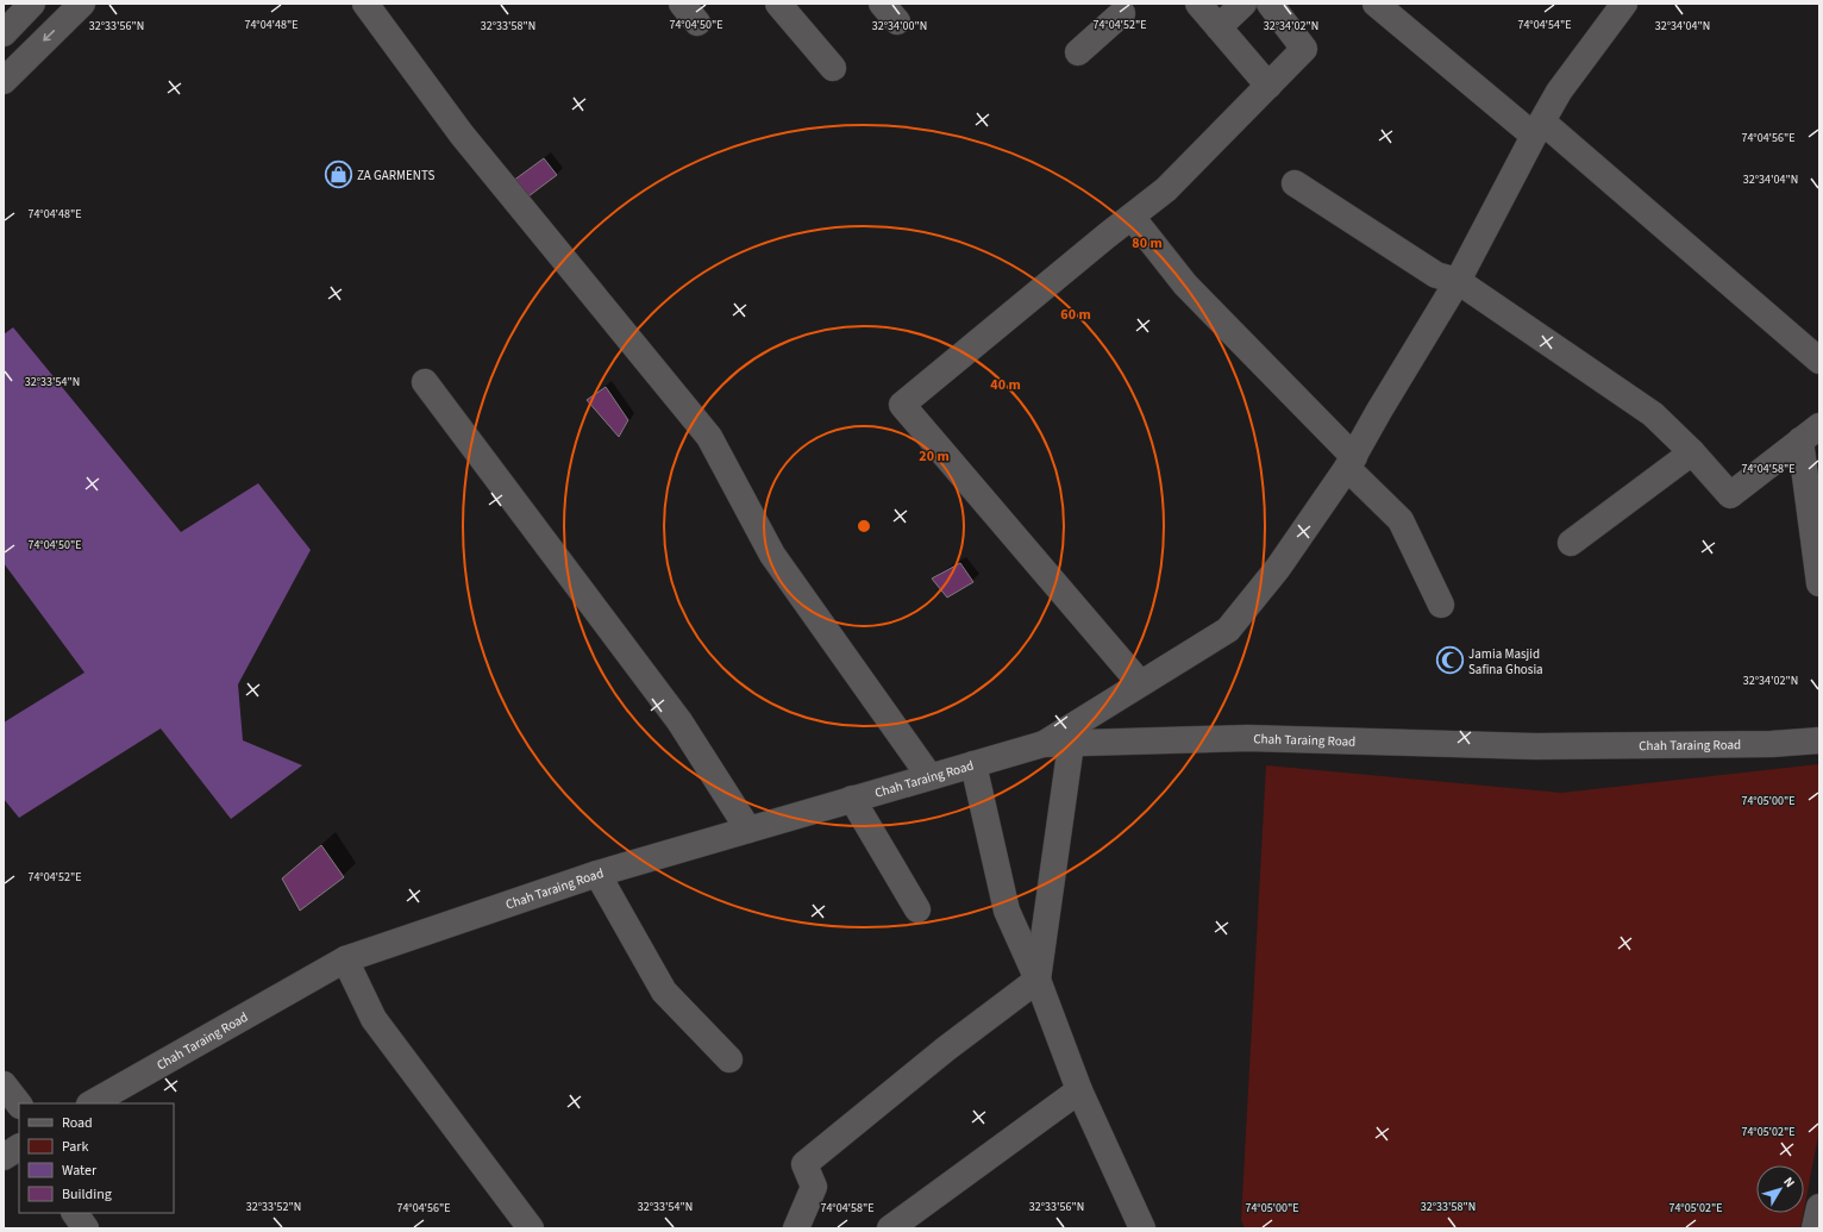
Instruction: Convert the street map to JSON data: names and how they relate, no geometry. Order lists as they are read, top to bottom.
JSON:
{
  "streets": {
    "street": ["Chah Taraing Road"]
  },
  "places": {
    "shop": ["ZA GARMENTS"],
    "mosque": ["Jamia Masjid Safina Ghosia"]
  },
  "legend": [
    "Road",
    "Park",
    "Water",
    "Building"
  ],
  "north": "top right",
  "coordinates": [
    "74°04'48\"E",
    "74°04'50\"E",
    "74°04'52\"E",
    "74°04'54\"E",
    "32°34'02\"N",
    "32°34'04\"N",
    "32°33'56\"N",
    "32°33'58\"N",
    "32°34'00\"N",
    "74°04'56\"E",
    "32°33'54\"N",
    "74°04'58\"E",
    "74°05'00\"E",
    "74°05'02\"E",
    "32°33'52\"N"
  ],
  "rings": [
    "80 m",
    "60 m",
    "40 m",
    "20 m"
  ]
}
